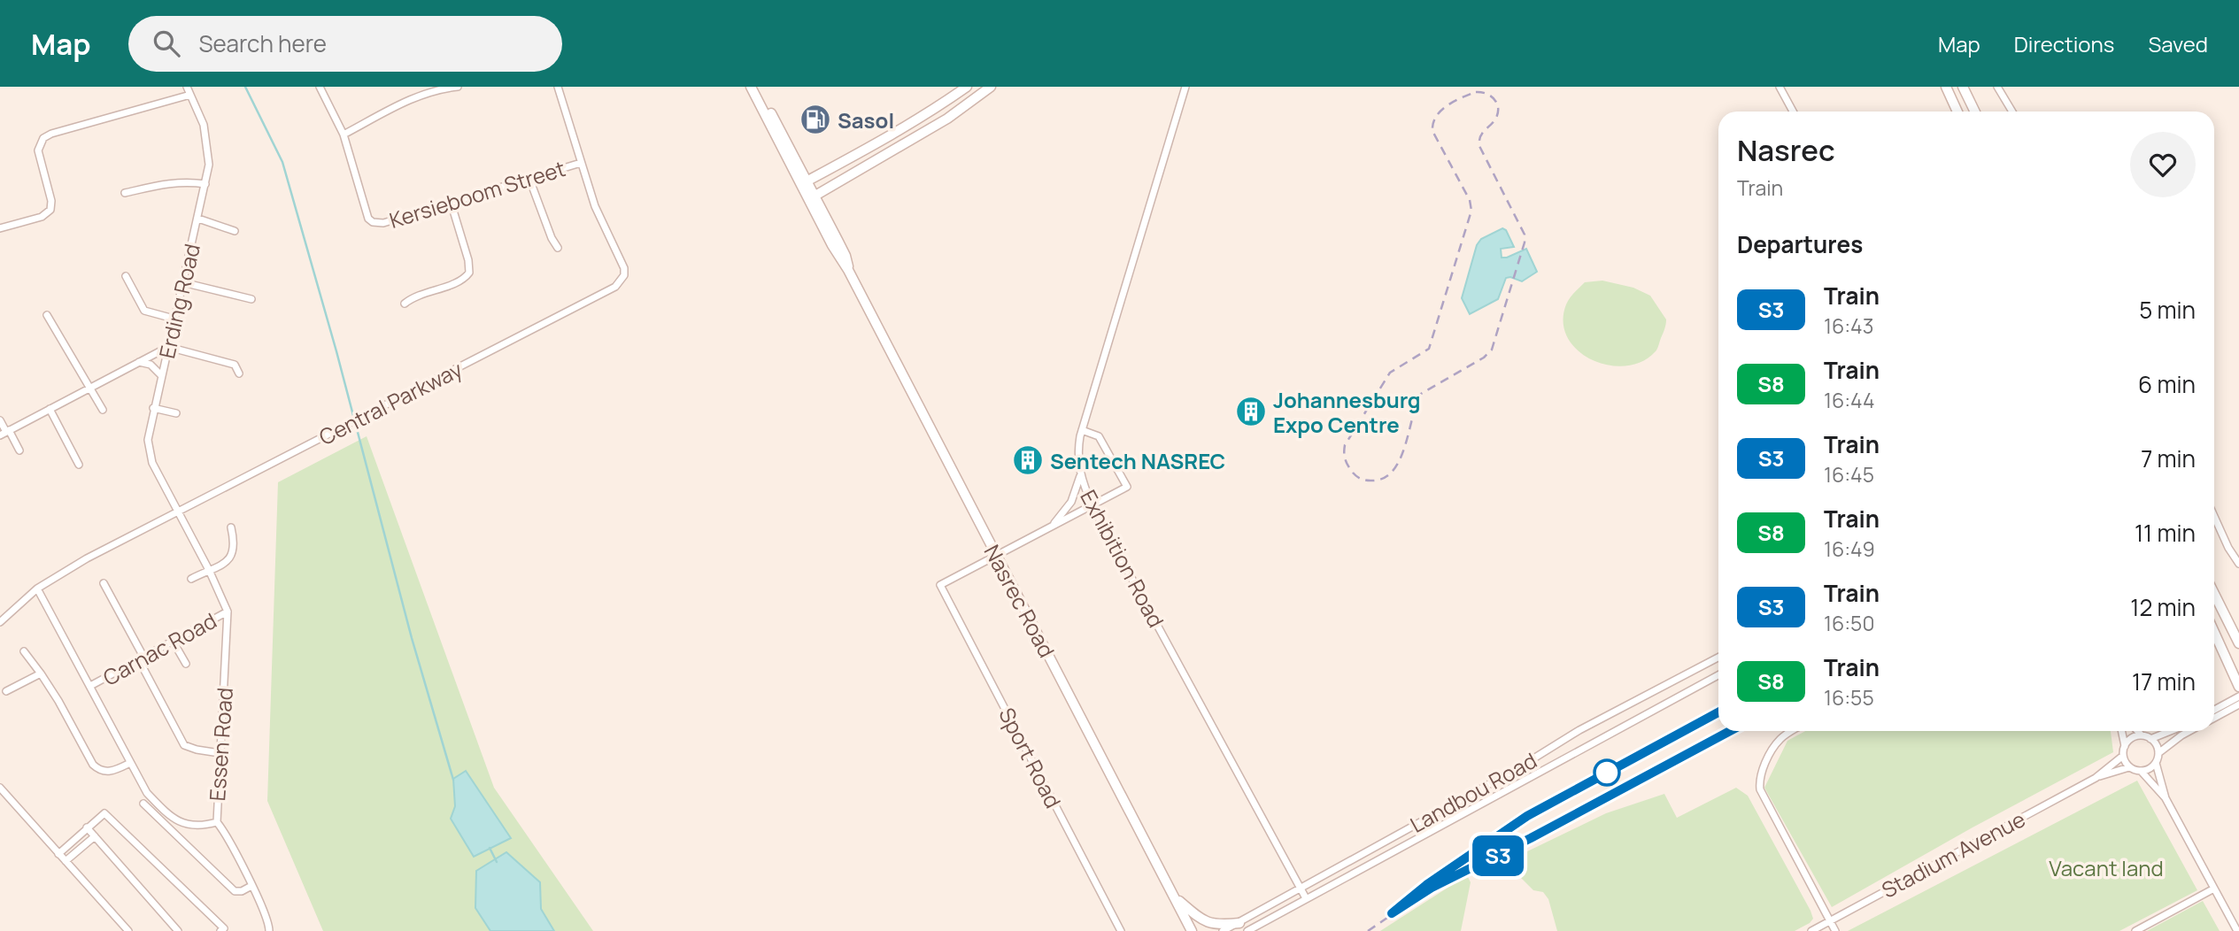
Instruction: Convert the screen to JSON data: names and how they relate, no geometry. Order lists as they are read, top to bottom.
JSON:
{
  "streets": {
    "main road": ["Nasrec Road"],
    "street": [
      "Kersieboom Street",
      "Erding Road",
      "Central Parkway",
      "Exhibition Road",
      "Carnac Road",
      "Essen Road",
      "Sport Road",
      "Landbou Road",
      "Stadium Avenue"
    ]
  },
  "crossings": [
    ["Kersieboom Street", "Central Parkway"],
    ["Erding Road", "Central Parkway"],
    ["Erding Road", "Essen Road"],
    ["Central Parkway", "Essen Road"],
    ["Exhibition Road", "Landbou Road"],
    ["Nasrec Road", "Sport Road"],
    ["Carnac Road", "Essen Road"]
  ],
  "parks": ["Vacant land"],
  "places": {
    "fuel station": ["Sasol"],
    "building": ["Johannesburg Expo Centre", "Sentech NASREC"]
  },
  "page": {
    "header": "Map",
    "search": "Search here",
    "nav": ["Map", "Directions", "Saved"],
    "on_map": "S3",
    "heading": [
      ["Nasrec", "Train"],
      "Departures"
    ],
    "list": [
      {
        "mark": "S3",
        "name": "Train",
        "note": "16:43",
        "value": "5 min"
      },
      {
        "mark": "S8",
        "name": "Train",
        "note": "16:44",
        "value": "6 min"
      },
      {
        "mark": "S3",
        "name": "Train",
        "note": "16:45",
        "value": "7 min"
      },
      {
        "mark": "S8",
        "name": "Train",
        "note": "16:49",
        "value": "11 min"
      },
      {
        "mark": "S3",
        "name": "Train",
        "note": "16:50",
        "value": "12 min"
      },
      {
        "mark": "S8",
        "name": "Train",
        "note": "16:55",
        "value": "17 min"
      }
    ]
  }
}
